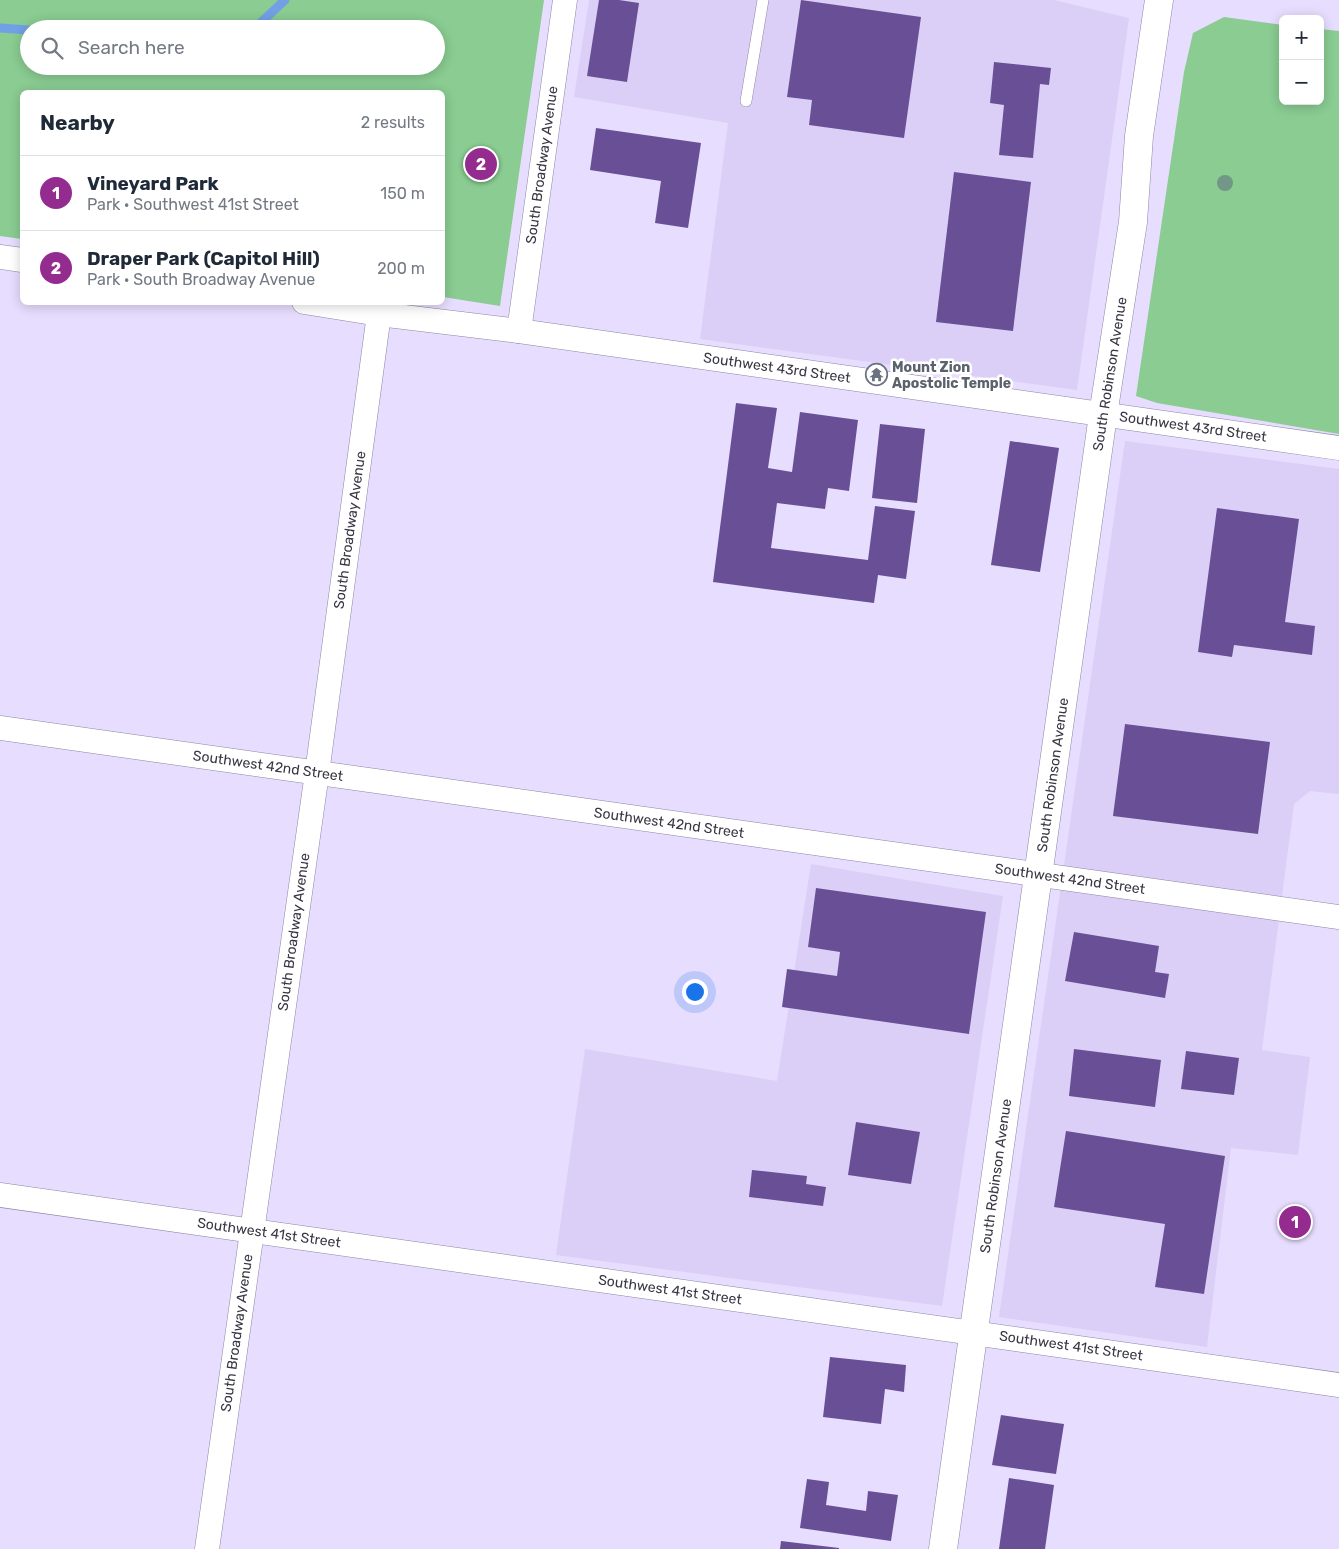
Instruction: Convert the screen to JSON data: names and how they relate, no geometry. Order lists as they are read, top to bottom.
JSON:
{
  "streets": {
    "street": [
      "South Broadway Avenue",
      "Southwest 43rd Street",
      "South Robinson Avenue",
      "Southwest 42nd Street",
      "Southwest 41st Street"
    ]
  },
  "crossings": [
    ["South Broadway Avenue", "Southwest 43rd Street"],
    ["South Broadway Avenue", "Southwest 42nd Street"],
    ["South Broadway Avenue", "Southwest 41st Street"],
    ["Southwest 43rd Street", "South Robinson Avenue"],
    ["South Robinson Avenue", "Southwest 42nd Street"],
    ["South Robinson Avenue", "Southwest 41st Street"]
  ],
  "places": {
    "temple": ["Mount Zion Apostolic Temple"]
  },
  "page": {
    "map_buttons": ["+", "−"],
    "search": "Search here",
    "heading": ["Nearby", "2 results"],
    "pins": ["2", "1"],
    "list": [
      {
        "mark": "1",
        "name": "Vineyard Park",
        "note": "Park · Southwest 41st Street",
        "value": "150 m"
      },
      {
        "mark": "2",
        "name": "Draper Park (Capitol Hill)",
        "note": "Park · South Broadway Avenue",
        "value": "200 m"
      }
    ]
  }
}
